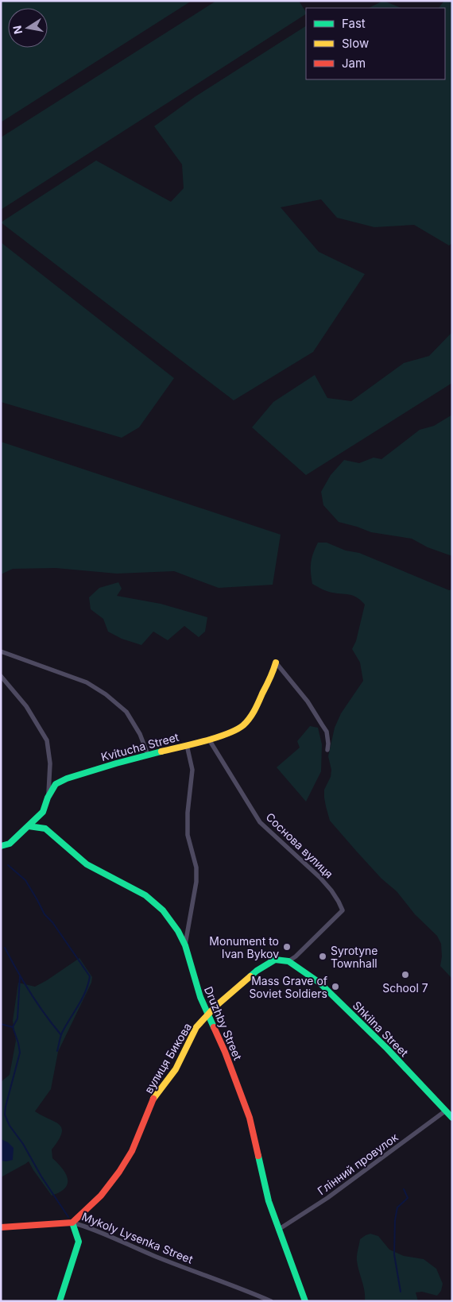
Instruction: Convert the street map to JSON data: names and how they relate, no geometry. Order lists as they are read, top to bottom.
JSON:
{
  "streets": {
    "street": [
      "Kvitucha Street",
      "Соснова вулиця",
      "Druzhby Street",
      "Shkilna Street",
      "вулиця Бикова",
      "Глінний провулок",
      "Mykoly Lysenka Street"
    ]
  },
  "crossings": [
    ["Kvitucha Street", "Соснова вулиця"],
    ["Kvitucha Street", "Druzhby Street"],
    ["Соснова вулиця", "Shkilna Street"],
    ["Соснова вулиця", "вулиця Бикова"],
    ["Druzhby Street", "вулиця Бикова"],
    ["Druzhby Street", "Глінний провулок"],
    ["Shkilna Street", "вулиця Бикова"],
    ["Shkilna Street", "Глінний провулок"],
    ["вулиця Бикова", "Mykoly Lysenka Street"]
  ],
  "places": [
    "Monument to Ivan Bykov",
    "Syrotyne Townhall",
    "School 7",
    "Mass Grave of Soviet Soldiers"
  ],
  "legend": ["Fast", "Slow", "Jam"],
  "north": "left"
}
